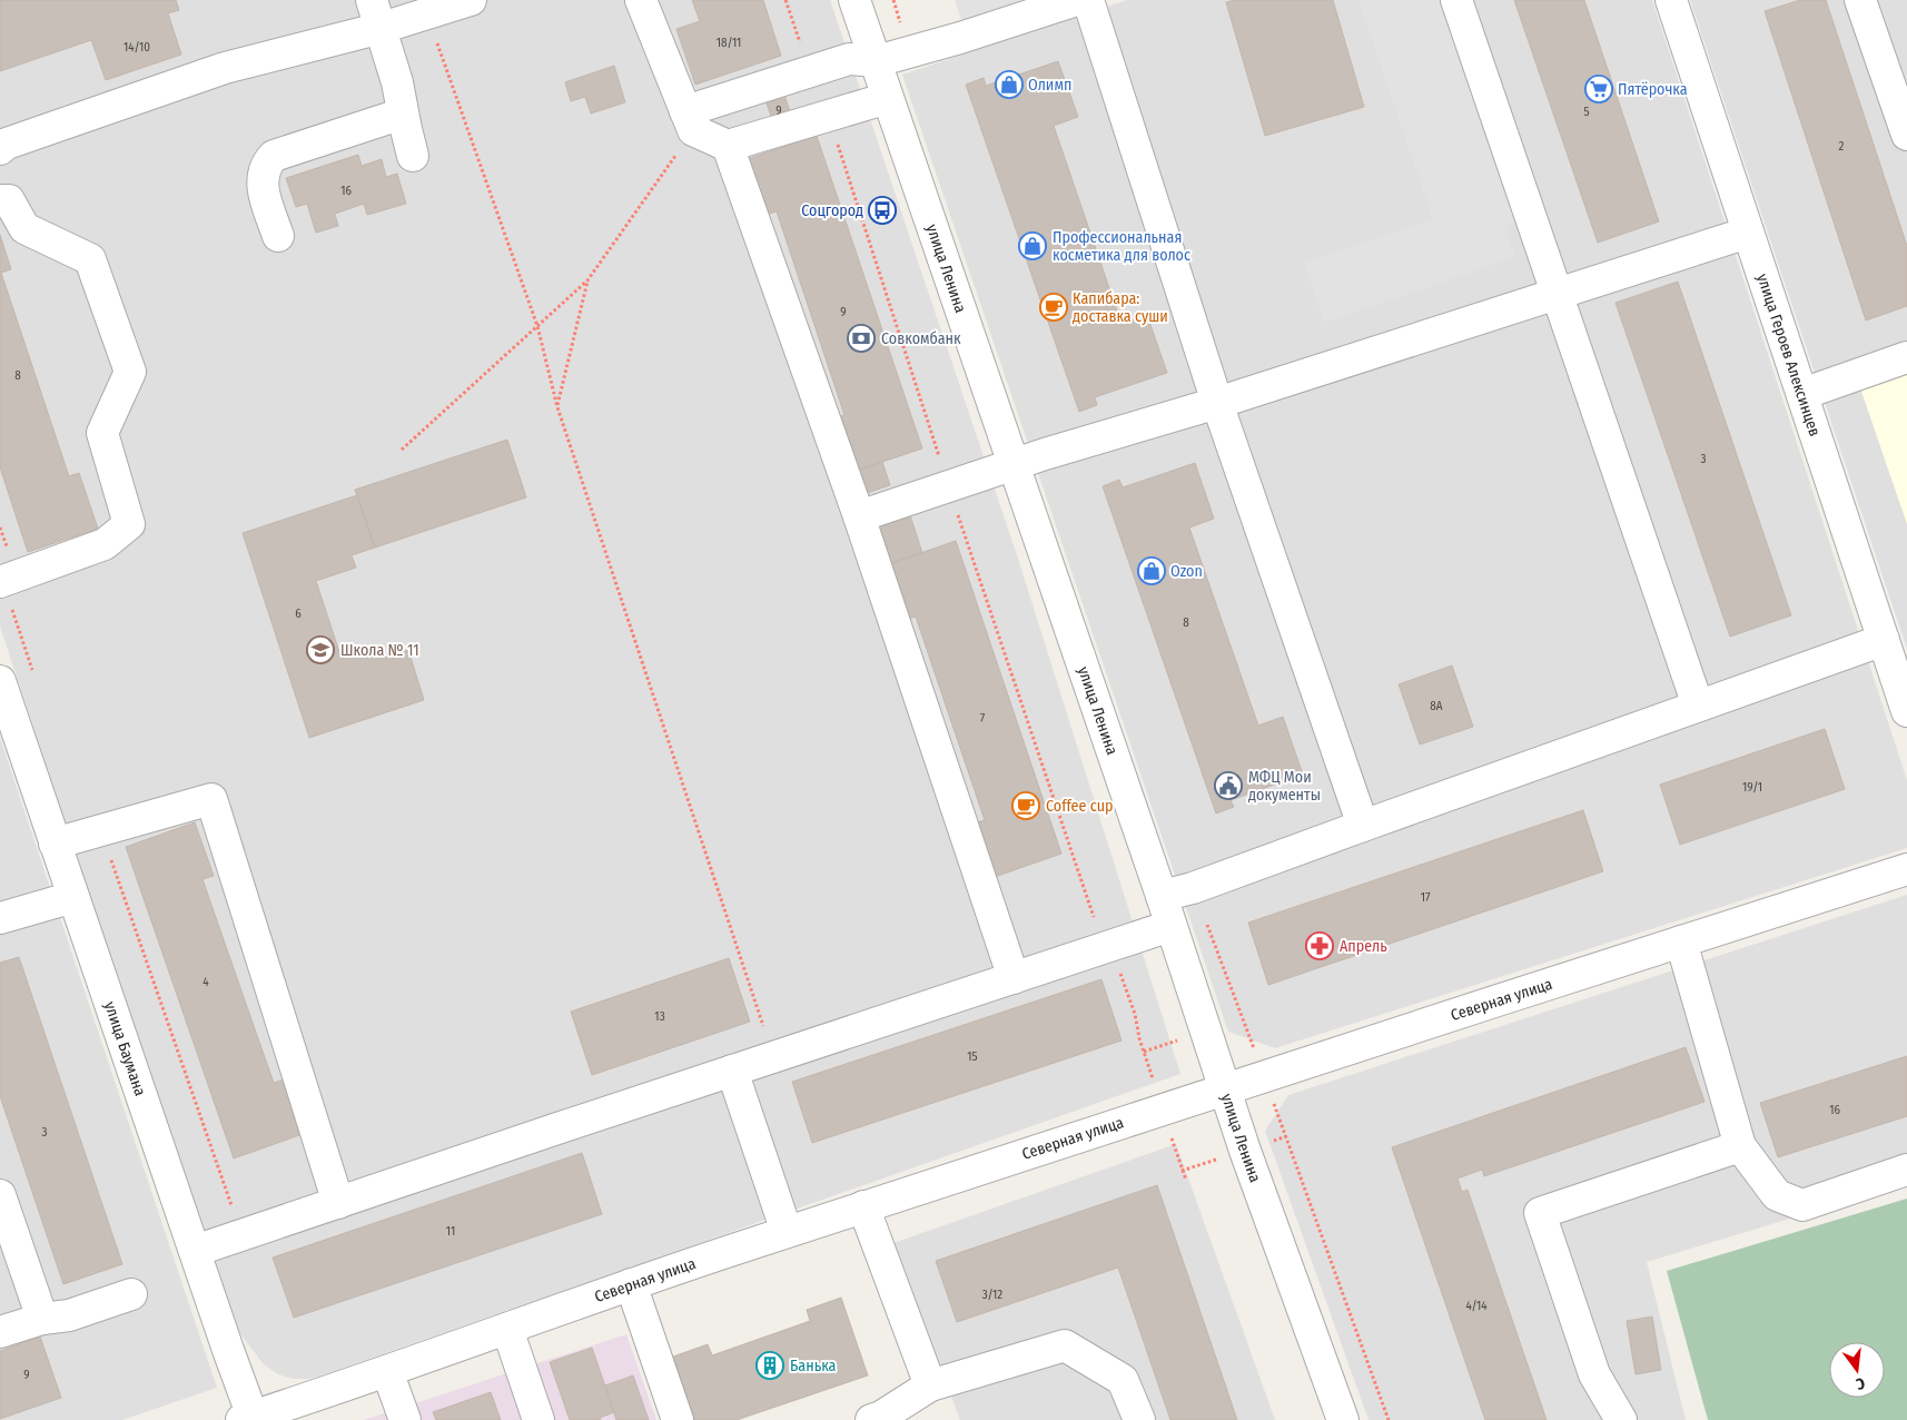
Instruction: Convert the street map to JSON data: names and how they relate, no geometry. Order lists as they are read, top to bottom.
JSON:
{
  "streets": {
    "street": [
      "улица Ленина",
      "улица Героев Алексинцев",
      "Северная улица",
      "улица Баумана"
    ]
  },
  "crossings": [
    ["улица Ленина", "Северная улица"],
    ["Северная улица", "улица Баумана"]
  ],
  "places": {
    "shop": ["Олимп", "Профессиональная косметика для волос", "Ozon"],
    "supermarket": ["Пятёрочка"],
    "bus stop": ["Соцгород"],
    "cafe": ["Капибара: доставка суши", "Coffee cup"],
    "bank": ["Совкомбанк"],
    "school or university": ["Школа № 11"],
    "public building": ["МФЦ Мои документы"],
    "pharmacy": ["Апрель"],
    "building": ["Банька"]
  },
  "house_numbers": [
    "18/11",
    "14/10",
    "9",
    "5",
    "2",
    "16",
    "9",
    "8",
    "3",
    "6",
    "8",
    "8А",
    "7",
    "19/1",
    "17",
    "4",
    "13",
    "15",
    "16",
    "3",
    "11",
    "3/12",
    "4/14",
    "9"
  ],
  "north": "bottom"
}
